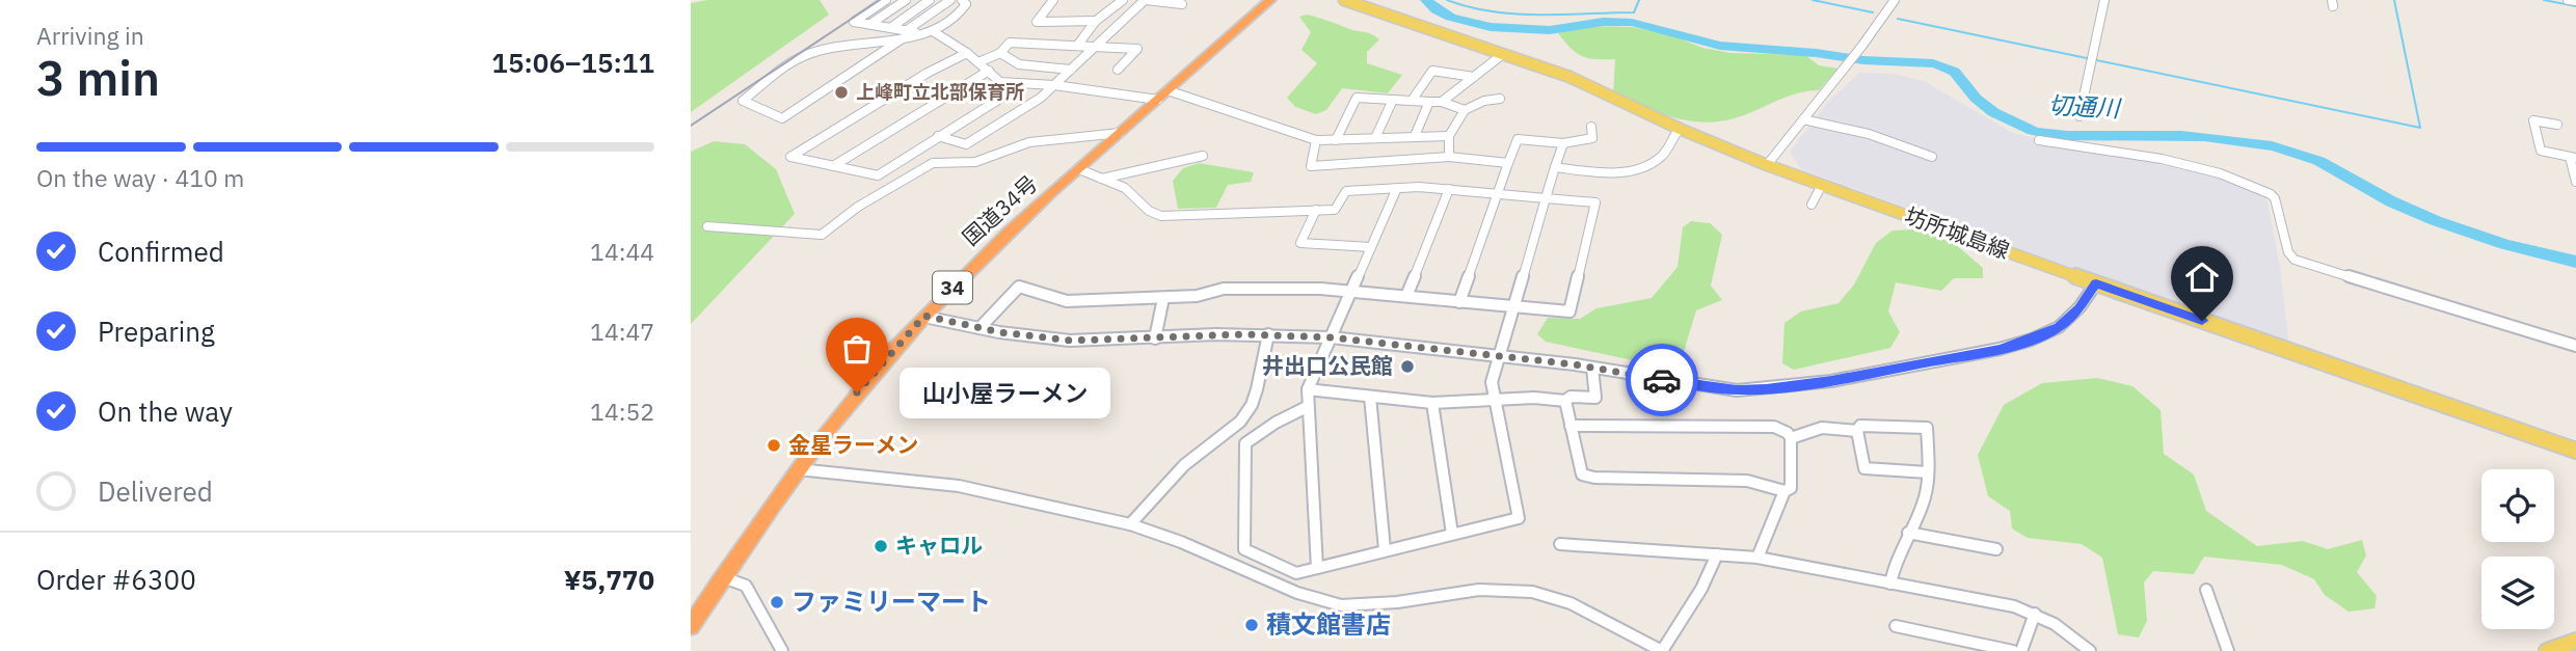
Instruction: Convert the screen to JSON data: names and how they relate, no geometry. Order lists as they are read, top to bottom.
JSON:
{
  "streets": {
    "highway": ["国道34号", "34"],
    "main road": ["坊所城島線"]
  },
  "water": ["切通川"],
  "places": [
    "上峰町立北部保育所",
    "井出口公民館",
    "山小屋ラーメン",
    "金星ラーメン",
    "キャロル",
    "ファミリーマート",
    "積文館書店"
  ],
  "page": {
    "heading": ["3 min", "Arriving in", "15:06–15:11"],
    "panel": ["Order #6300", "¥5,770"],
    "bar": "On the way · 410 m",
    "list": [
      ["Confirmed", "14:44"],
      ["Preparing", "14:47"],
      ["On the way", "14:52"],
      "Delivered"
    ],
    "bubble": "山小屋ラーメン"
  }
}
